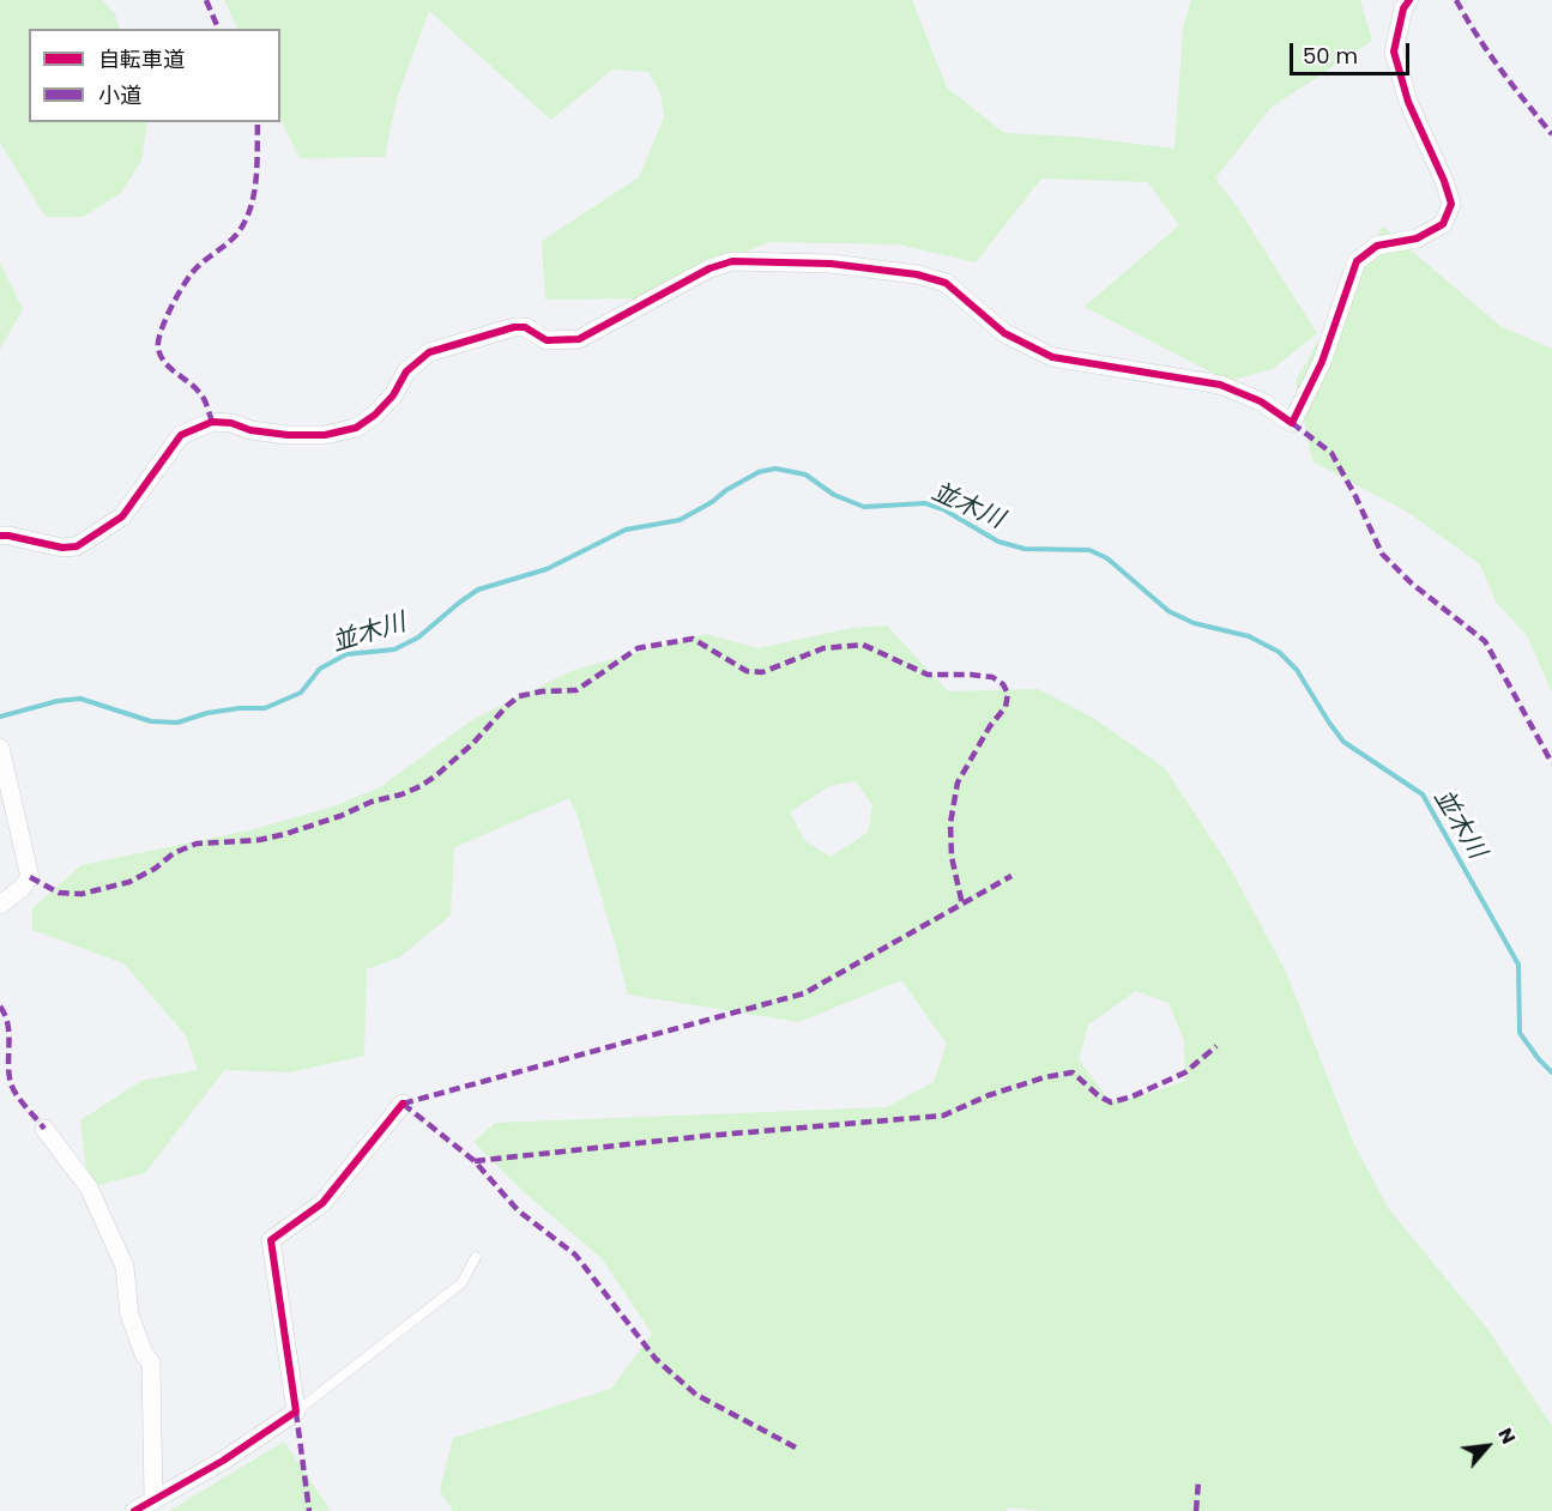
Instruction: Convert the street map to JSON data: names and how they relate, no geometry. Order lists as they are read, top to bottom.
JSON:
{
  "water": ["並木川"],
  "legend": ["自転車道", "小道"],
  "scale_bar": "50 m",
  "north": "top right"
}
